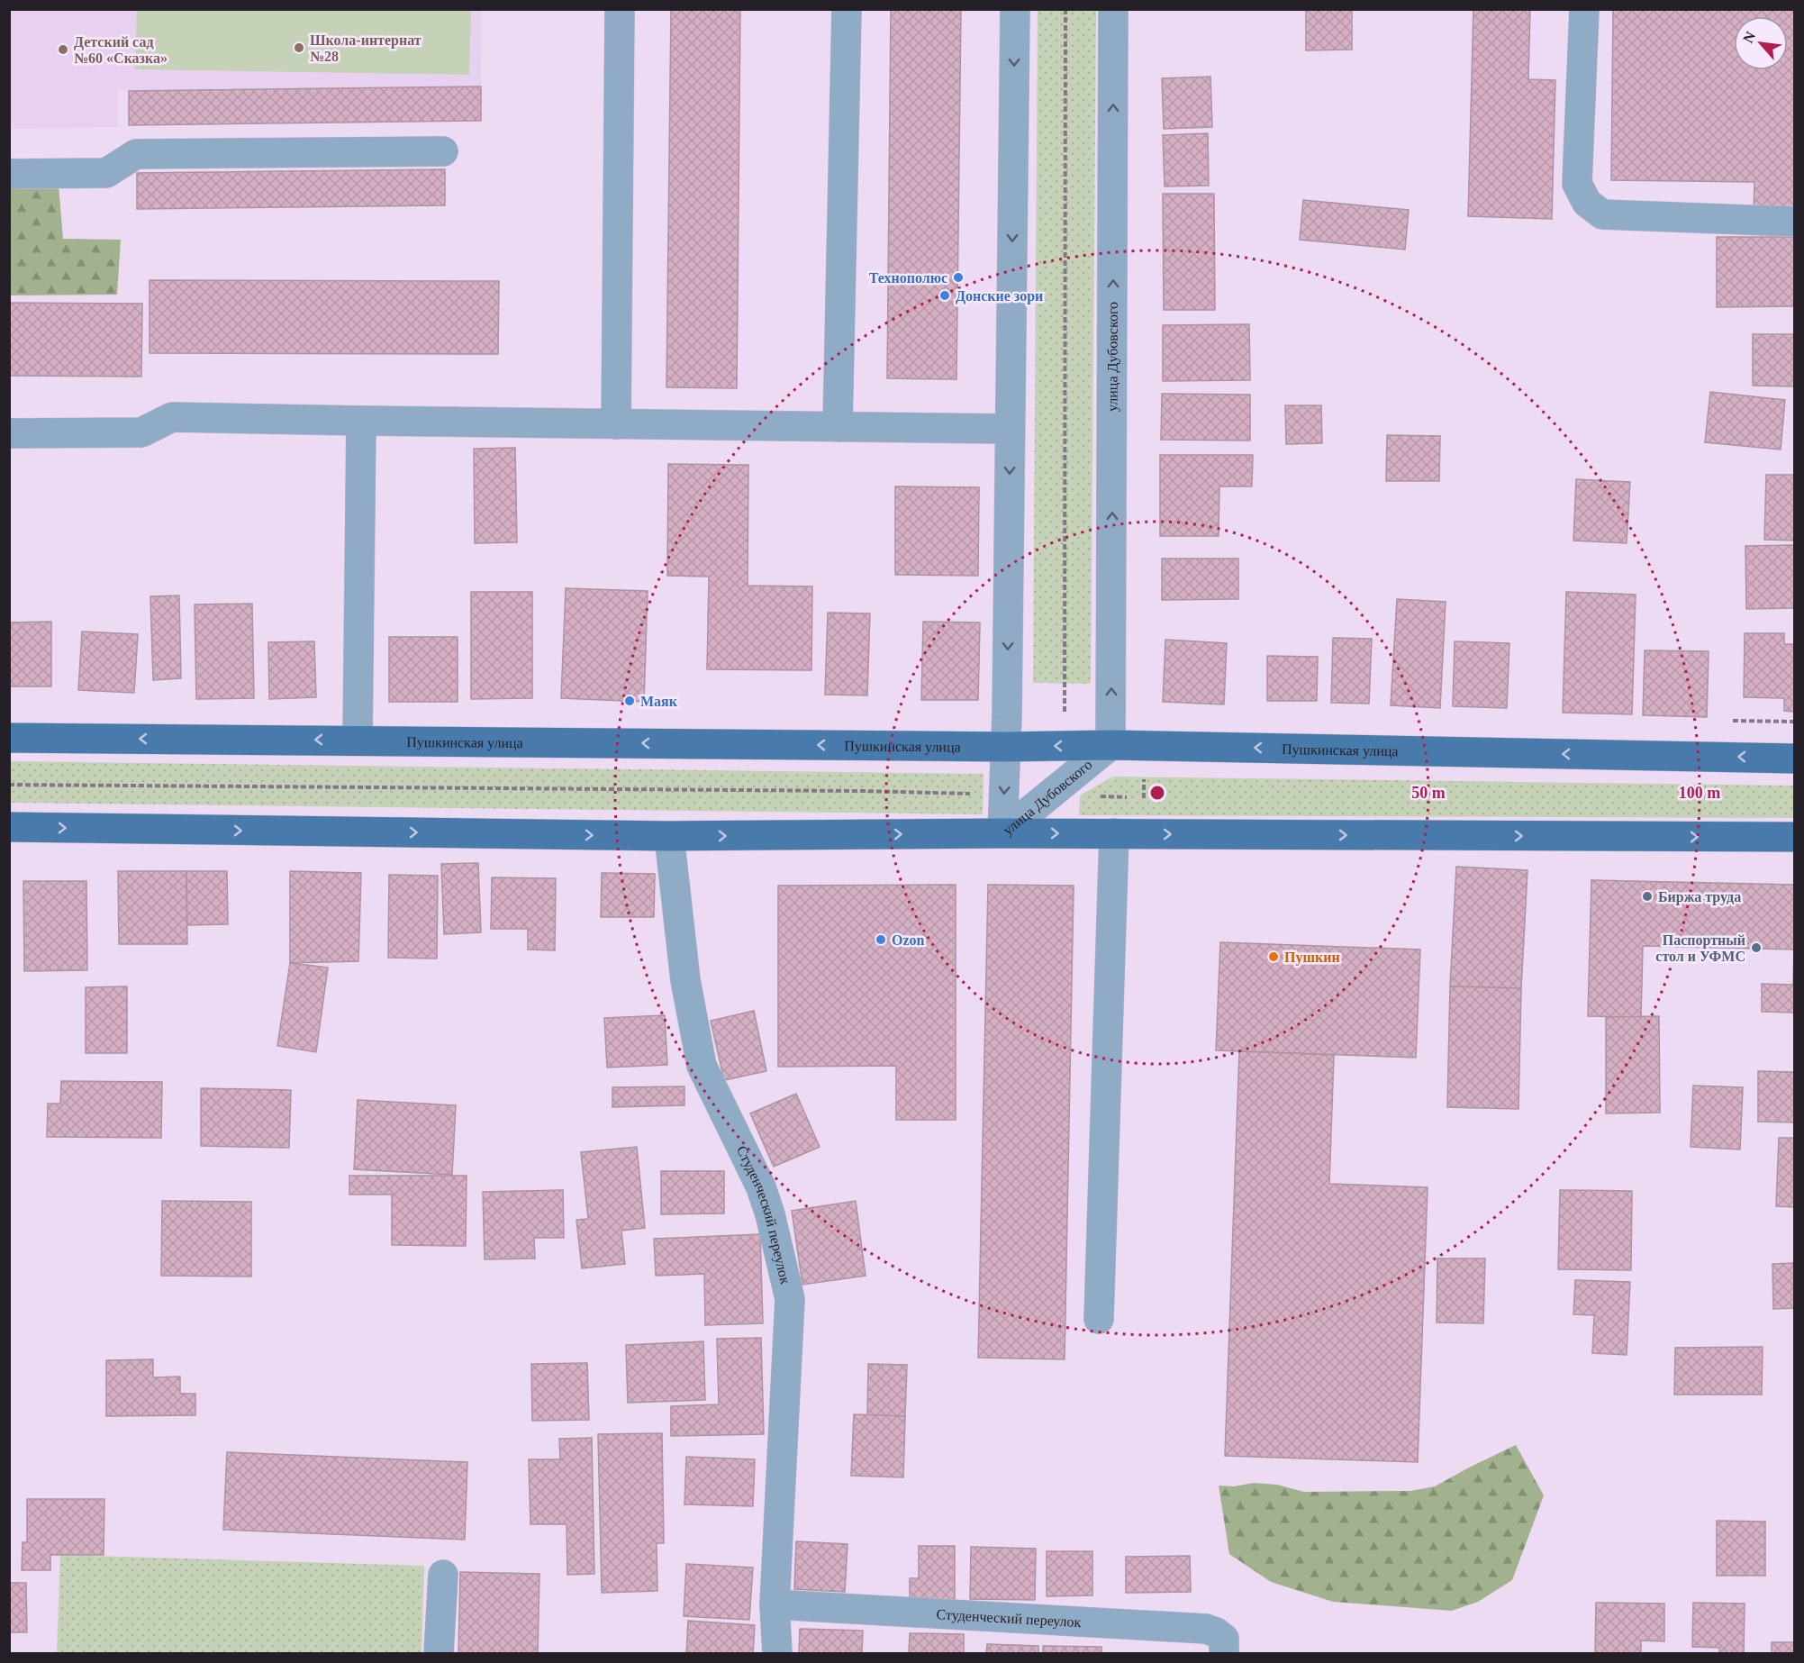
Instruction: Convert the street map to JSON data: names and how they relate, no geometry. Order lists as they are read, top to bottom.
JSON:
{
  "streets": {
    "main road": ["Пушкинская улица"],
    "street": ["улица Дубовского", "Студенческий переулок"]
  },
  "crossings": [
    ["улица Дубовского", "Пушкинская улица"]
  ],
  "places": [
    "Школа-интернат №28",
    "Детский сад №60 «Сказка»",
    "Технополюс",
    "Донские зори",
    "Маяк",
    "Биржа труда",
    "Ozon",
    "Паспортный стол и УФМС",
    "Пушкин"
  ],
  "north": "top left",
  "rings": ["50 m", "100 m"]
}
